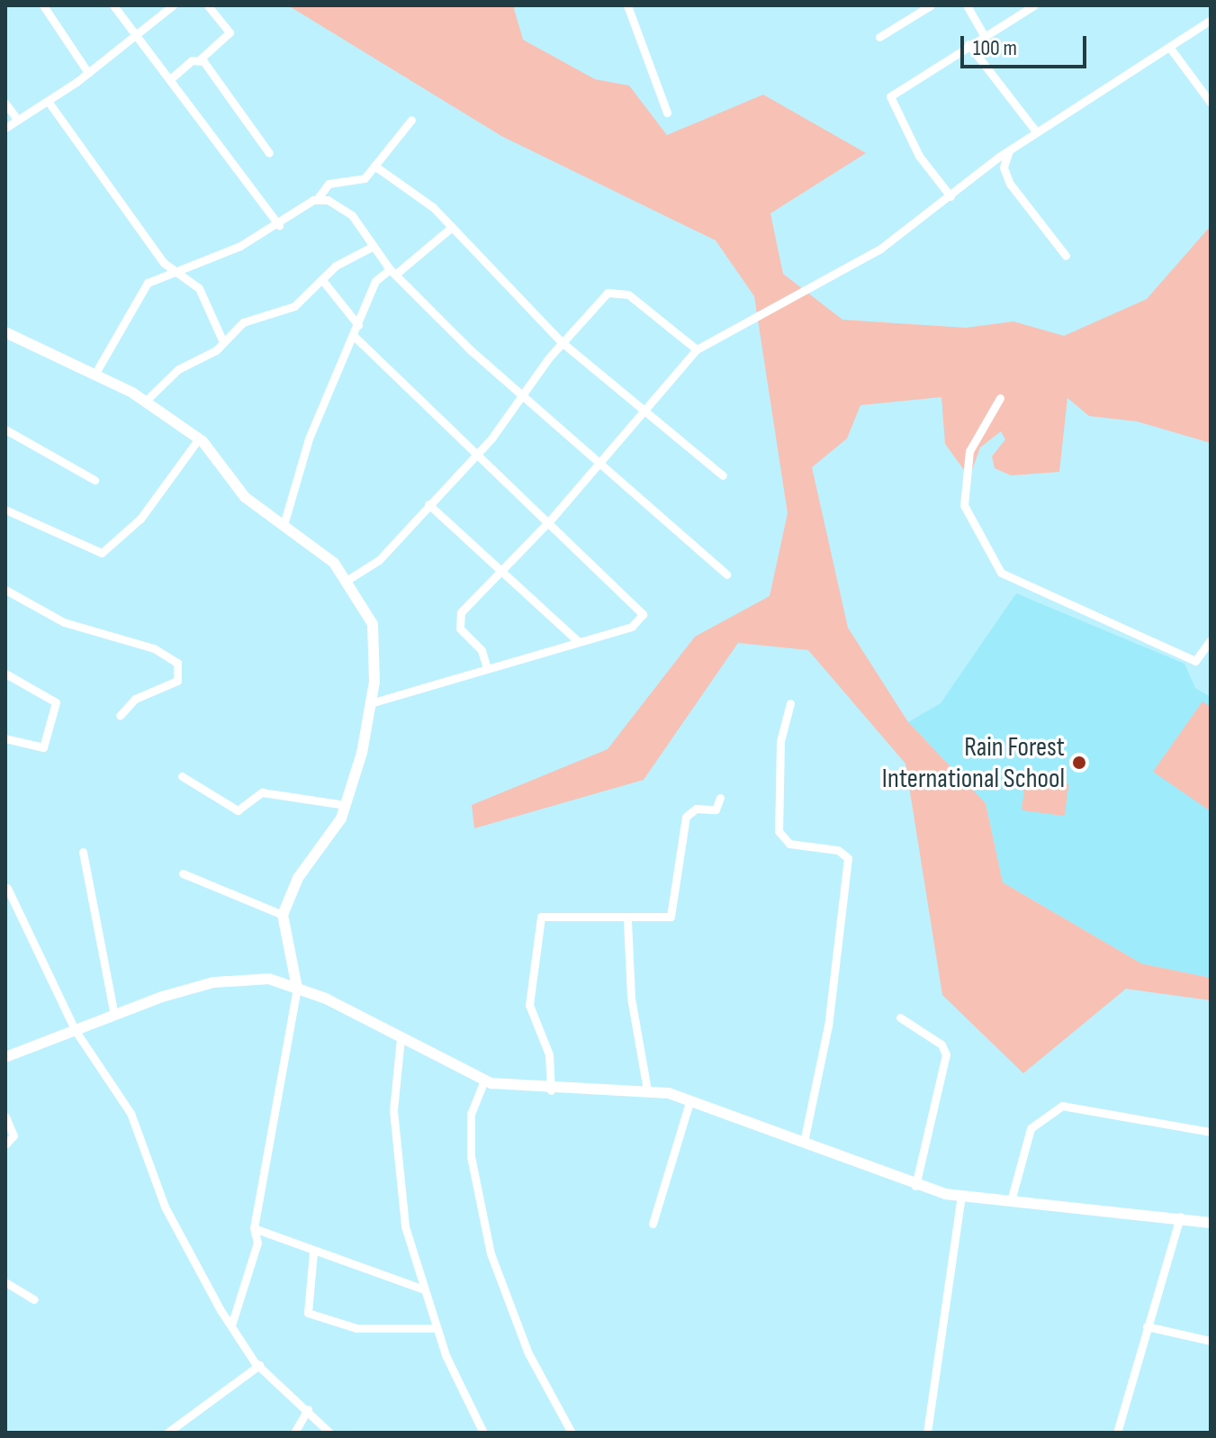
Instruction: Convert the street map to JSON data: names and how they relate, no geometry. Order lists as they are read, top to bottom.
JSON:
{
  "places": ["Rain Forest International School"],
  "scale_bar": "100 m"
}
